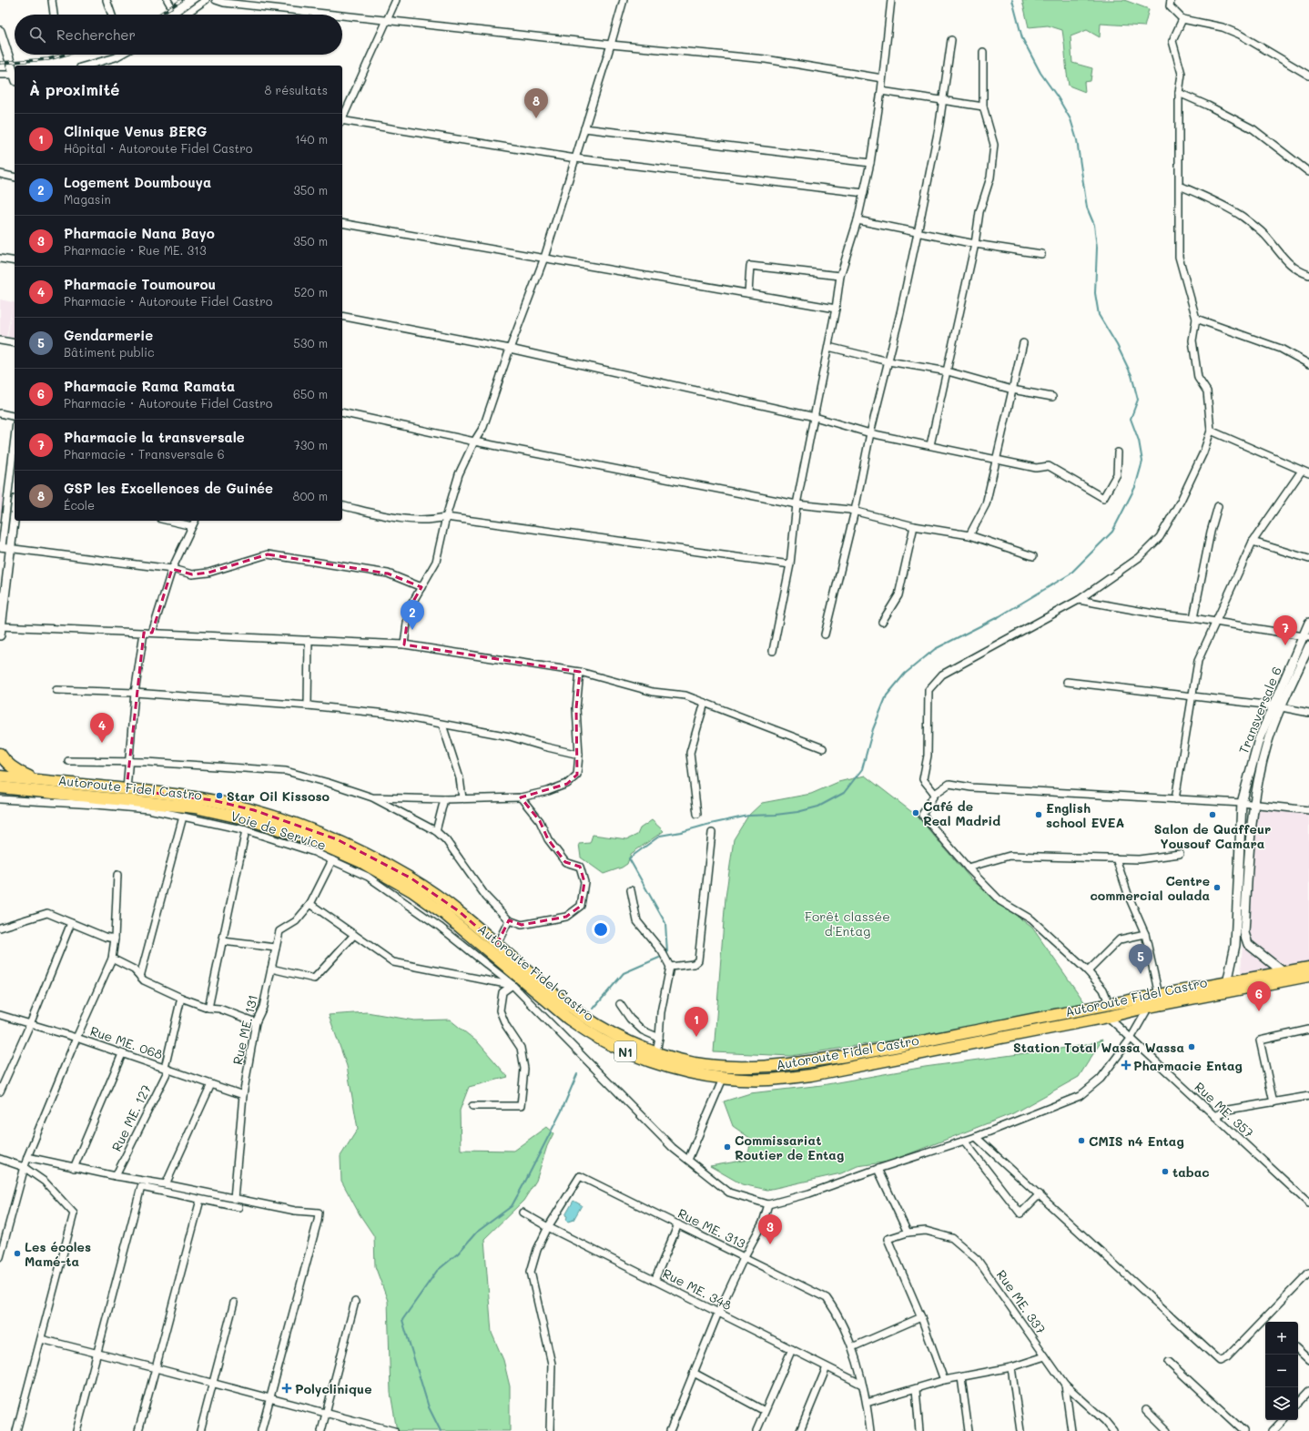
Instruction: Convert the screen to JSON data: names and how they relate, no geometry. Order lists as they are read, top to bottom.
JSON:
{
  "streets": {
    "highway": ["Autoroute Fidel Castro", "N1"],
    "main road": ["Transversale 6"],
    "street": [
      "Voie de Service",
      "Rue ME. 131",
      "Rue ME. 068",
      "Rue ME. 357",
      "Rue ME. 127",
      "Rue ME. 313",
      "Rue ME. 348",
      "Rue ME. 337"
    ]
  },
  "crossings": [
    ["Transversale 6", "Autoroute Fidel Castro"],
    ["Autoroute Fidel Castro", "Voie de Service"],
    ["Autoroute Fidel Castro", "Rue ME. 357"],
    ["Voie de Service", "Rue ME. 131"],
    ["Rue ME. 131", "Rue ME. 068"],
    ["Rue ME. 068", "Rue ME. 127"],
    ["Rue ME. 313", "Rue ME. 348"]
  ],
  "parks": ["Forêt classée d'Entag"],
  "places": {
    "other": [
      "Star Oil Kissoso",
      "Café de Real Madrid",
      "English school EVEA",
      "Salon de Quaffeur Yousouf Camara",
      "Centre commercial oulada",
      "Station Total Wassa Wassa",
      "CMIS n4 Entag",
      "Commissariat Routier de Entag",
      "tabac",
      "Les écoles Mamé-ta"
    ],
    "health": ["Pharmacie Entag", "Polyclinique"]
  },
  "page": {
    "search": "Rechercher",
    "heading": ["À proximité", "8 résultats"],
    "pins": [
      "8",
      "2",
      "7",
      "4",
      "5",
      "6",
      "1",
      "3"
    ],
    "list": [
      {
        "mark": "1",
        "name": "Clinique Venus BERG",
        "note": "Hôpital · Autoroute Fidel Castro",
        "value": "140 m"
      },
      {
        "mark": "2",
        "name": "Logement Doumbouya",
        "note": "Magasin",
        "value": "350 m"
      },
      {
        "mark": "3",
        "name": "Pharmacie Nana Bayo",
        "note": "Pharmacie · Rue ME. 313",
        "value": "350 m"
      },
      {
        "mark": "4",
        "name": "Pharmacie Toumourou",
        "note": "Pharmacie · Autoroute Fidel Castro",
        "value": "520 m"
      },
      {
        "mark": "5",
        "name": "Gendarmerie",
        "note": "Bâtiment public",
        "value": "530 m"
      },
      {
        "mark": "6",
        "name": "Pharmacie Rama Ramata",
        "note": "Pharmacie · Autoroute Fidel Castro",
        "value": "650 m"
      },
      {
        "mark": "7",
        "name": "Pharmacie la transversale",
        "note": "Pharmacie · Transversale 6",
        "value": "730 m"
      },
      {
        "mark": "8",
        "name": "GSP les Excellences de Guinée",
        "note": "École",
        "value": "800 m"
      }
    ],
    "map_buttons": ["+", "−"]
  }
}
